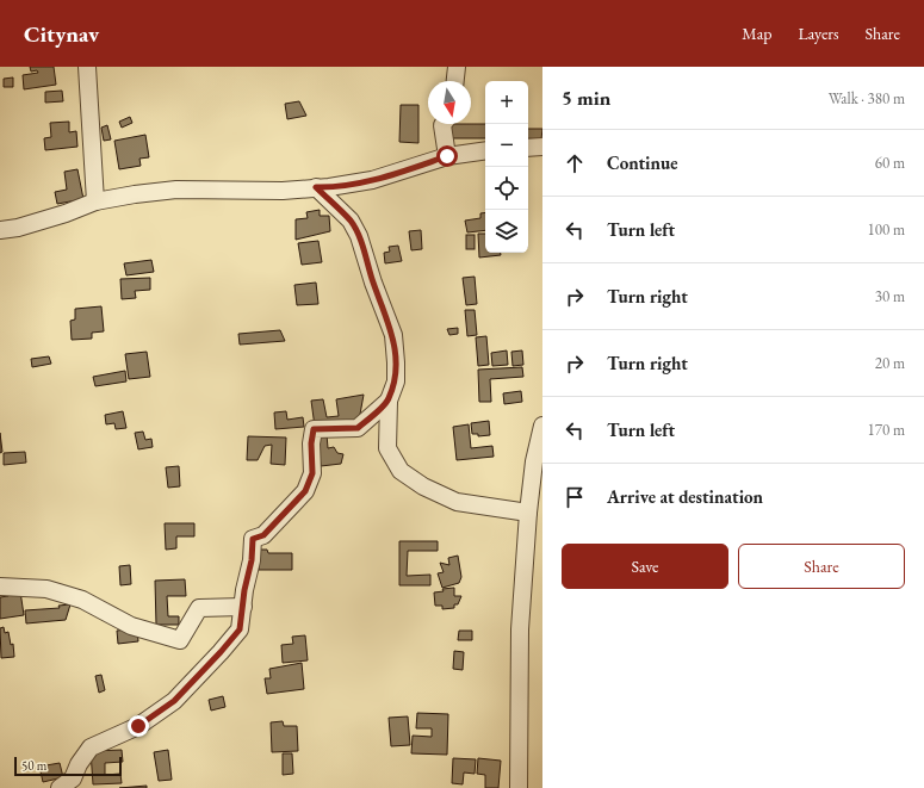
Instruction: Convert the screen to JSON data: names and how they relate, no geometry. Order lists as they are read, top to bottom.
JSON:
{
  "scale_bar": "50 m",
  "north": "bottom",
  "page": {
    "header": "Citynav",
    "nav": ["Map", "Layers", "Share"],
    "heading": ["5 min", "Walk · 380 m"],
    "map_buttons": ["+", "−"],
    "list": [
      ["Continue", "60 m"],
      ["Turn left", "100 m"],
      ["Turn right", "30 m"],
      ["Turn right", "20 m"],
      ["Turn left", "170 m"],
      "Arrive at destination"
    ],
    "buttons": ["Save", "Share"],
    "scale": "50 m"
  }
}
